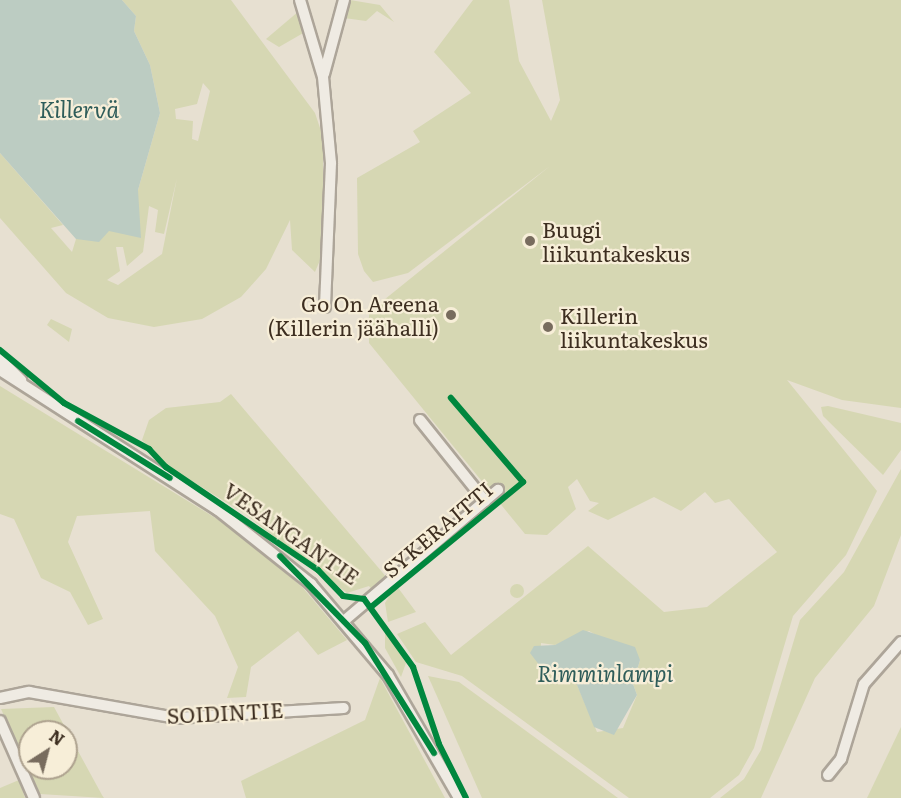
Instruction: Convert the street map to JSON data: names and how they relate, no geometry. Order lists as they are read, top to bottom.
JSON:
{
  "streets": {
    "street": ["SYKERAITTI", "VESANGANTIE", "SOIDINTIE"]
  },
  "crossings": [
    ["SYKERAITTI", "VESANGANTIE"]
  ],
  "water": ["Killervä", "Rimminlampi"],
  "places": ["Buugi liikuntakeskus", "Go On Areena (Killerin jäähalli)", "Killerin liikuntakeskus"],
  "north": "top right"
}
